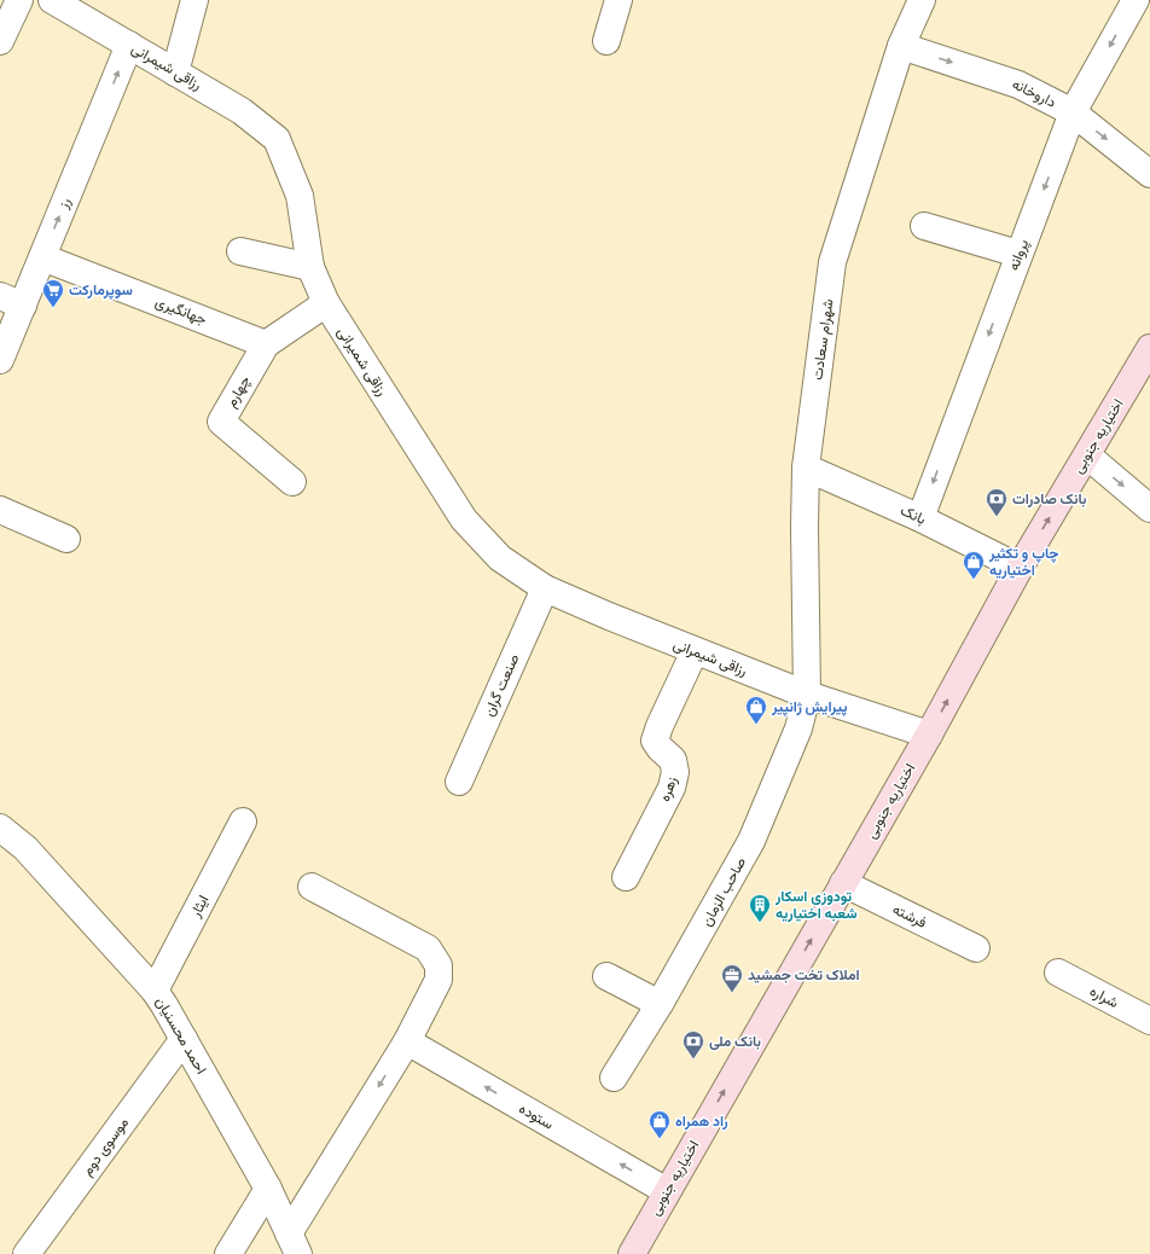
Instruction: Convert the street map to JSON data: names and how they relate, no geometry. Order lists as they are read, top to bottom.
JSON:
{
  "streets": {
    "main road": ["اختیاریه جنوبی"],
    "street": [
      "رزاقی شیمرانی",
      "داروخانه",
      "رز",
      "پروانه",
      "جهانگیری",
      "شهرام سعادت",
      "رزاقی شمیرانی",
      "چهارم",
      "بانک",
      "صنعت گران",
      "زهره",
      "صاحب الزمان",
      "ایثار",
      "فرشته",
      "شراره",
      "احمد محسنیان",
      "ستوده",
      "موسوی دوم"
    ]
  },
  "crossings": [
    ["رزاقی شیمرانی", "رز"],
    ["رزاقی شیمرانی", "شهرام سعادت"],
    ["رزاقی شیمرانی", "رزاقی شمیرانی"],
    ["رزاقی شیمرانی", "اختیاریه جنوبی"],
    ["رزاقی شیمرانی", "صنعت گران"],
    ["رزاقی شیمرانی", "زهره"],
    ["رزاقی شیمرانی", "صاحب الزمان"],
    ["داروخانه", "پروانه"],
    ["داروخانه", "شهرام سعادت"],
    ["رز", "جهانگیری"],
    ["پروانه", "بانک"],
    ["جهانگیری", "چهارم"],
    ["شهرام سعادت", "بانک"],
    ["شهرام سعادت", "صاحب الزمان"],
    ["رزاقی شمیرانی", "چهارم"],
    ["اختیاریه جنوبی", "بانک"],
    ["اختیاریه جنوبی", "فرشته"],
    ["اختیاریه جنوبی", "ستوده"],
    ["ایثار", "احمد محسنیان"],
    ["احمد محسنیان", "موسوی دوم"]
  ],
  "one_way": [
    "رز",
    "پروانه",
    "اختیاریه جنوبی",
    "ستوده"
  ],
  "places": {
    "supermarket": ["سوپرمارکت"],
    "bank": ["بانک صادرات", "بانک ملی"],
    "shop": ["چاپ و تکثیر اختیاریه", "پیرایش ژانپیر", "راد همراه"],
    "building": ["تودوزی اسکار شعبه اختیاریه"],
    "office": ["املاک تخت جمشید"]
  }
}
